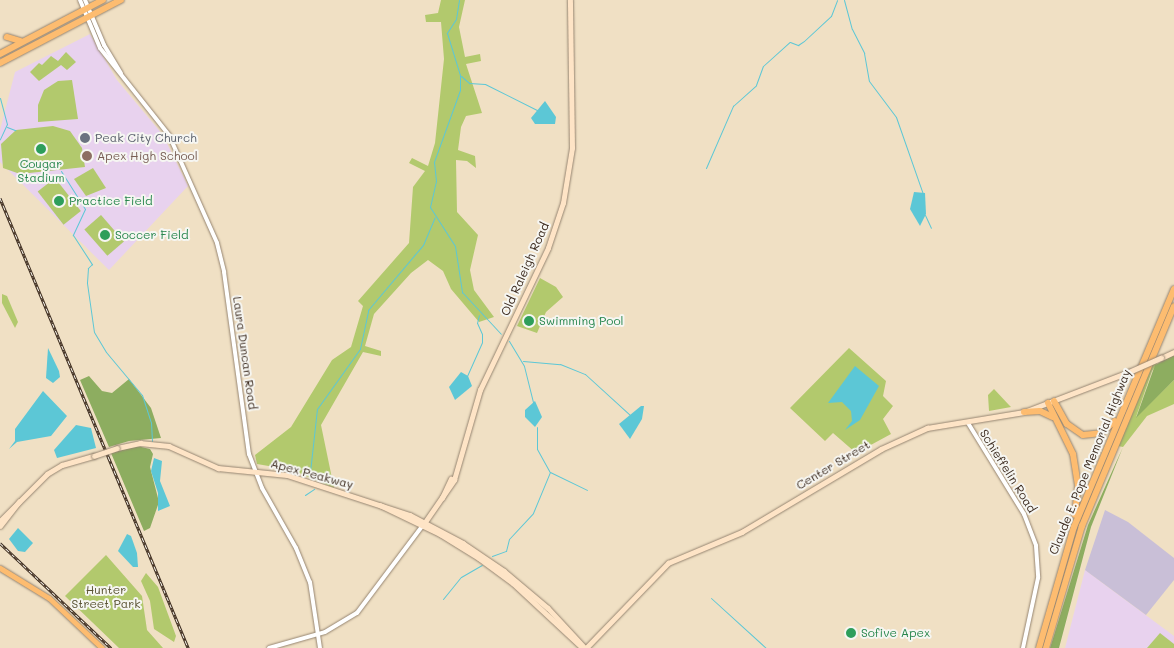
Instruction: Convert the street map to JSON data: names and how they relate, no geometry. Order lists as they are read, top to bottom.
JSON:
{
  "streets": {
    "highway": ["Claude E. Pope Memorial Highway"],
    "main road": ["Old Raleigh Road", "Center Street", "Apex Peakway"],
    "street": ["Laura Duncan Road", "Schieffelin Road"]
  },
  "crossings": [
    ["Old Raleigh Road", "Laura Duncan Road"],
    ["Old Raleigh Road", "Apex Peakway"],
    ["Laura Duncan Road", "Apex Peakway"],
    ["Center Street", "Schieffelin Road"],
    ["Center Street", "Apex Peakway"]
  ],
  "parks": ["Hunter Street Park"],
  "places": [
    "Peak City Church",
    "Cougar Stadium",
    "Apex High School",
    "Practice Field",
    "Soccer Field",
    "Swimming Pool",
    "Sofive Apex"
  ]
}
